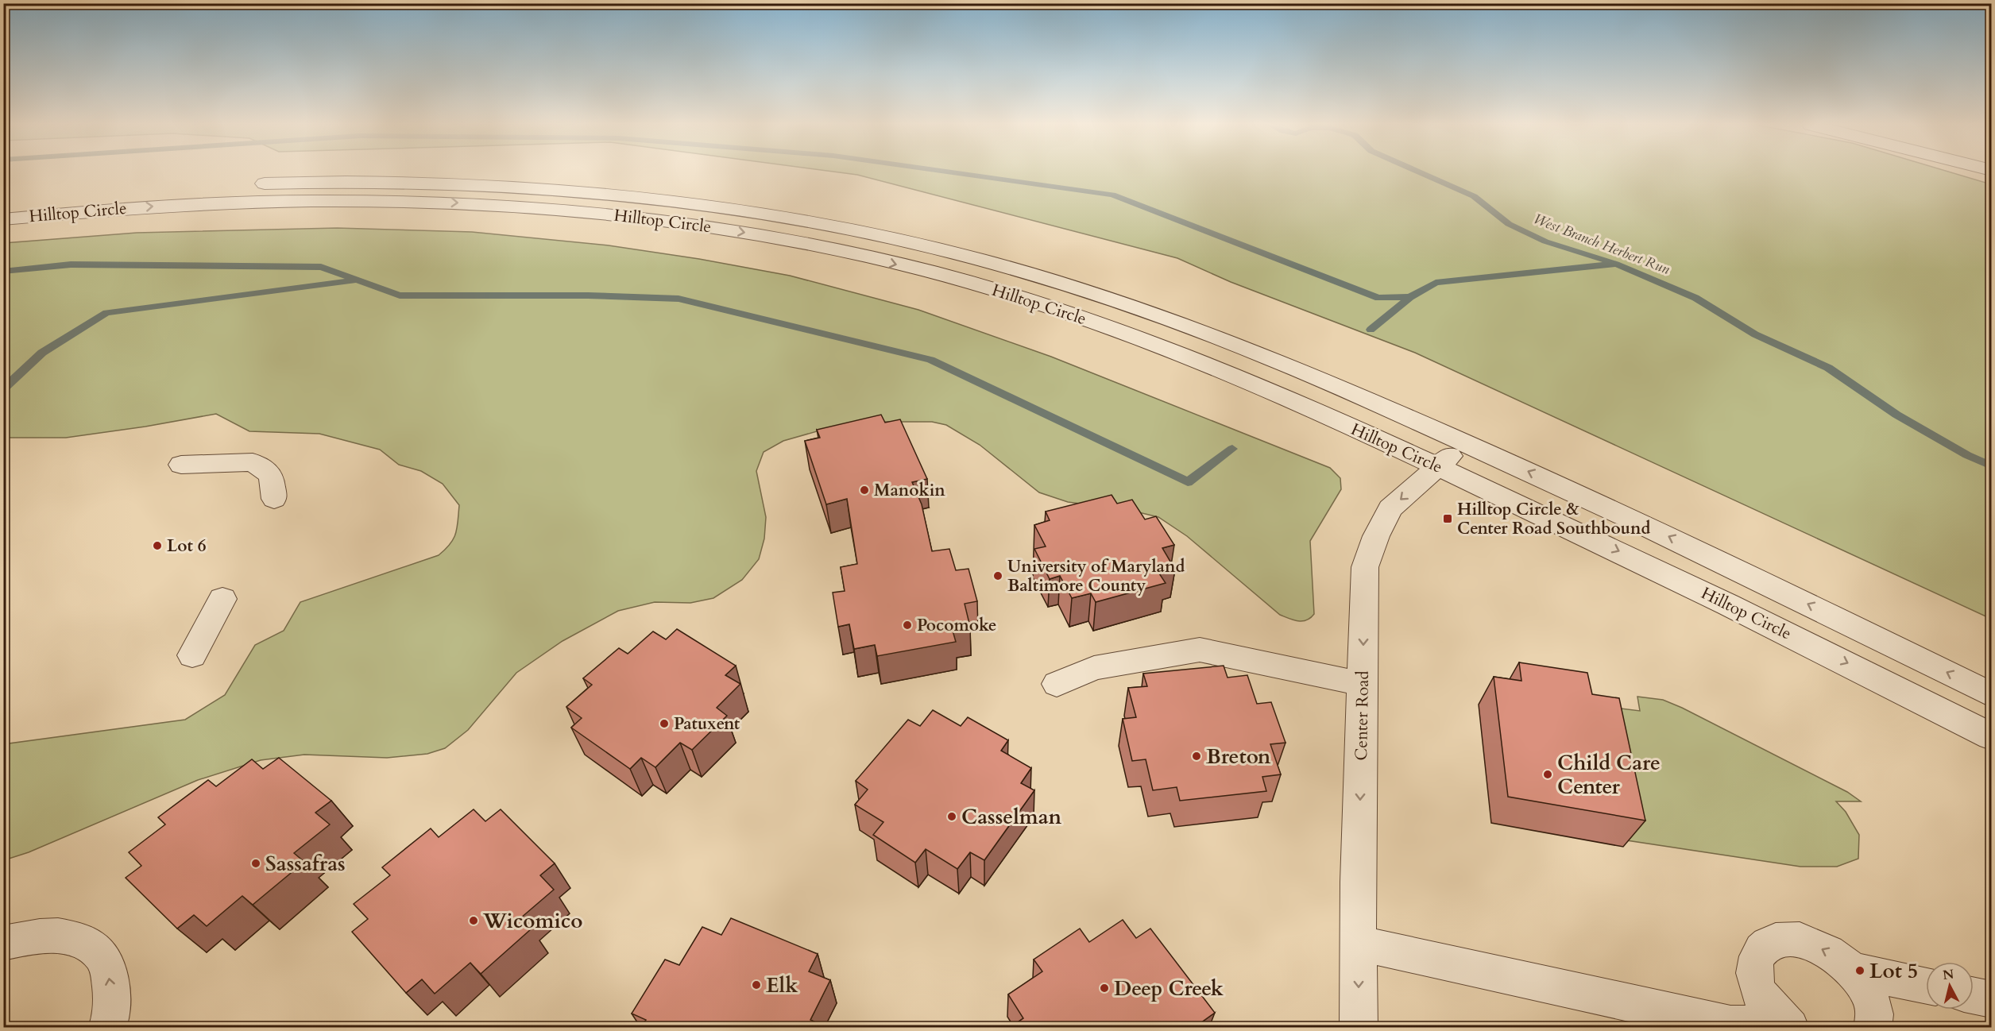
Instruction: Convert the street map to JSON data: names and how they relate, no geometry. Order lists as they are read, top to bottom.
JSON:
{
  "streets": {
    "street": ["Hilltop Circle", "Center Road"]
  },
  "crossings": [
    ["Hilltop Circle", "Center Road"]
  ],
  "one_way": ["Center Road"],
  "water": ["West Branch Herbert Run"],
  "places": {
    "other": [
      "Manokin",
      "Lot 6",
      "University of Maryland Baltimore County",
      "Pocomoke",
      "Patuxent",
      "Breton",
      "Child Care Center",
      "Casselman",
      "Sassafras",
      "Wicomico",
      "Lot 5",
      "Elk",
      "Deep Creek"
    ],
    "transit": ["Hilltop Circle & Center Road Southbound"]
  },
  "north": "top"
}
